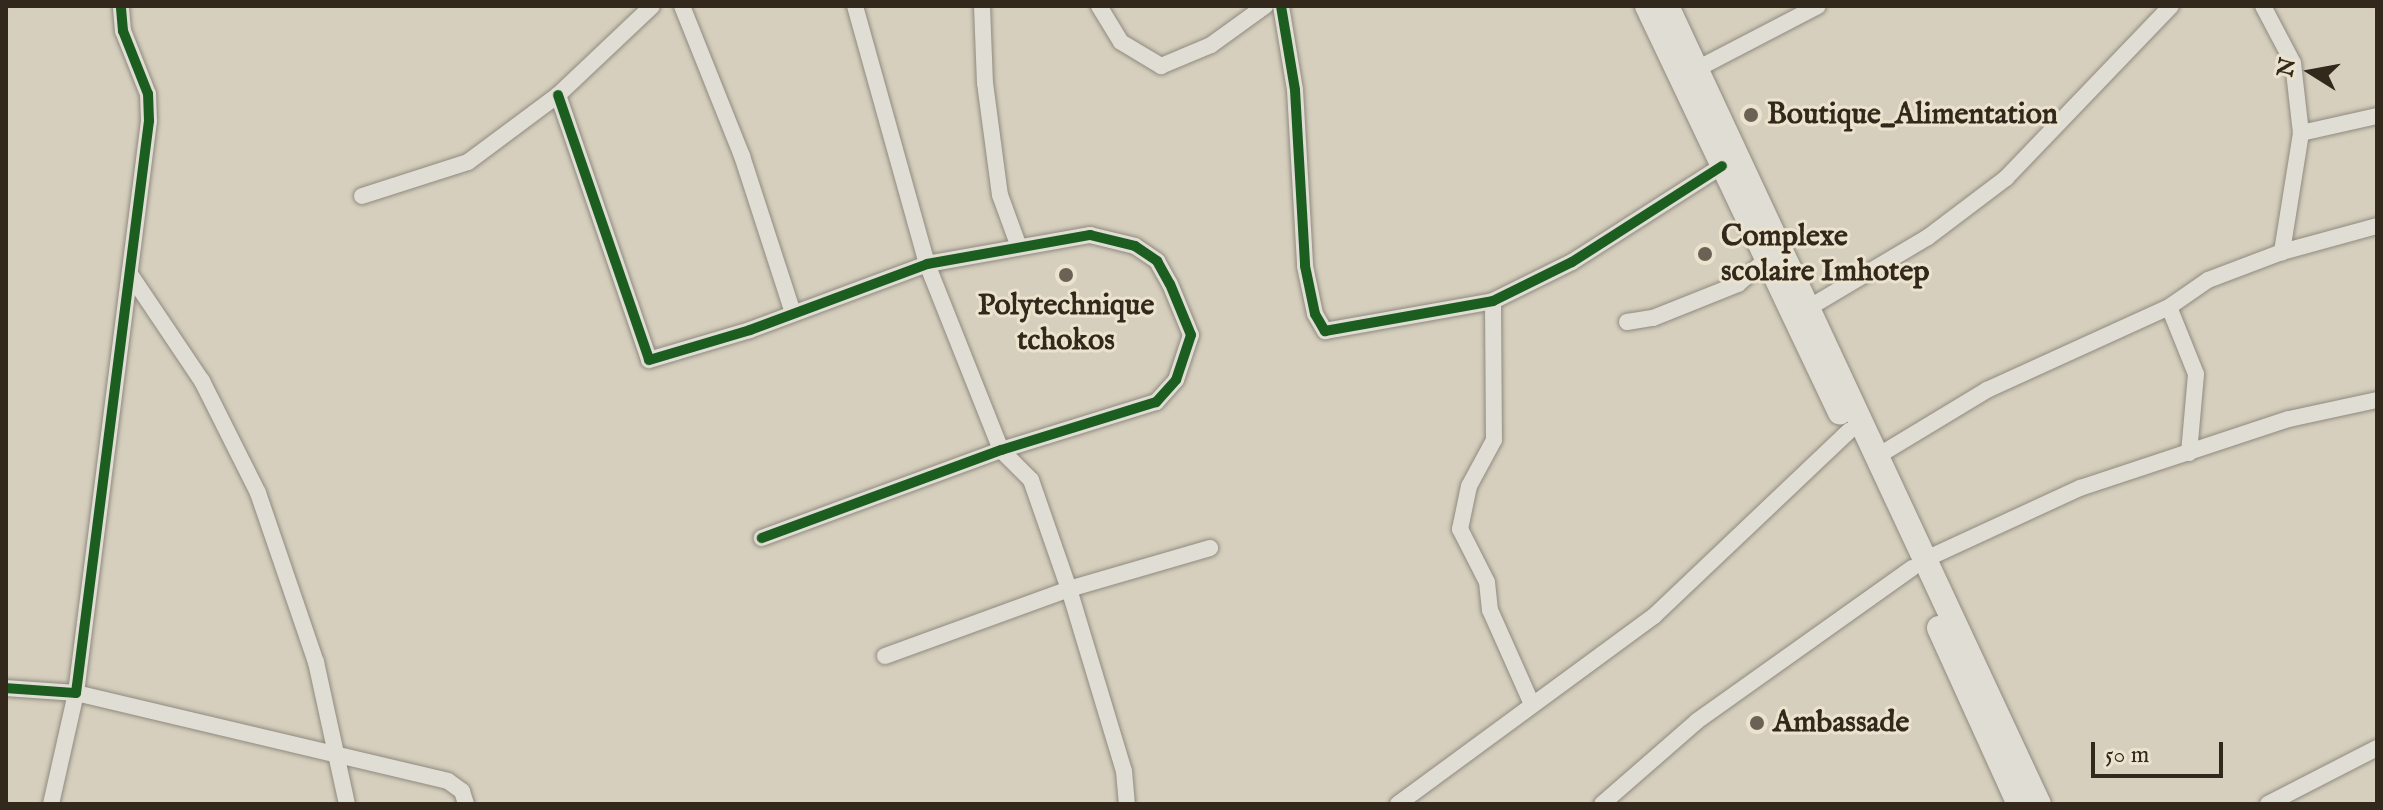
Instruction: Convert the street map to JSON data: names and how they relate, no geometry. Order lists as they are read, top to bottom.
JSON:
{
  "places": [
    "Boutique_Alimentation",
    "Complexe scolaire Imhotep",
    "Polytechnique tchokos",
    "Ambassade"
  ],
  "scale_bar": "50 m",
  "north": "left"
}
